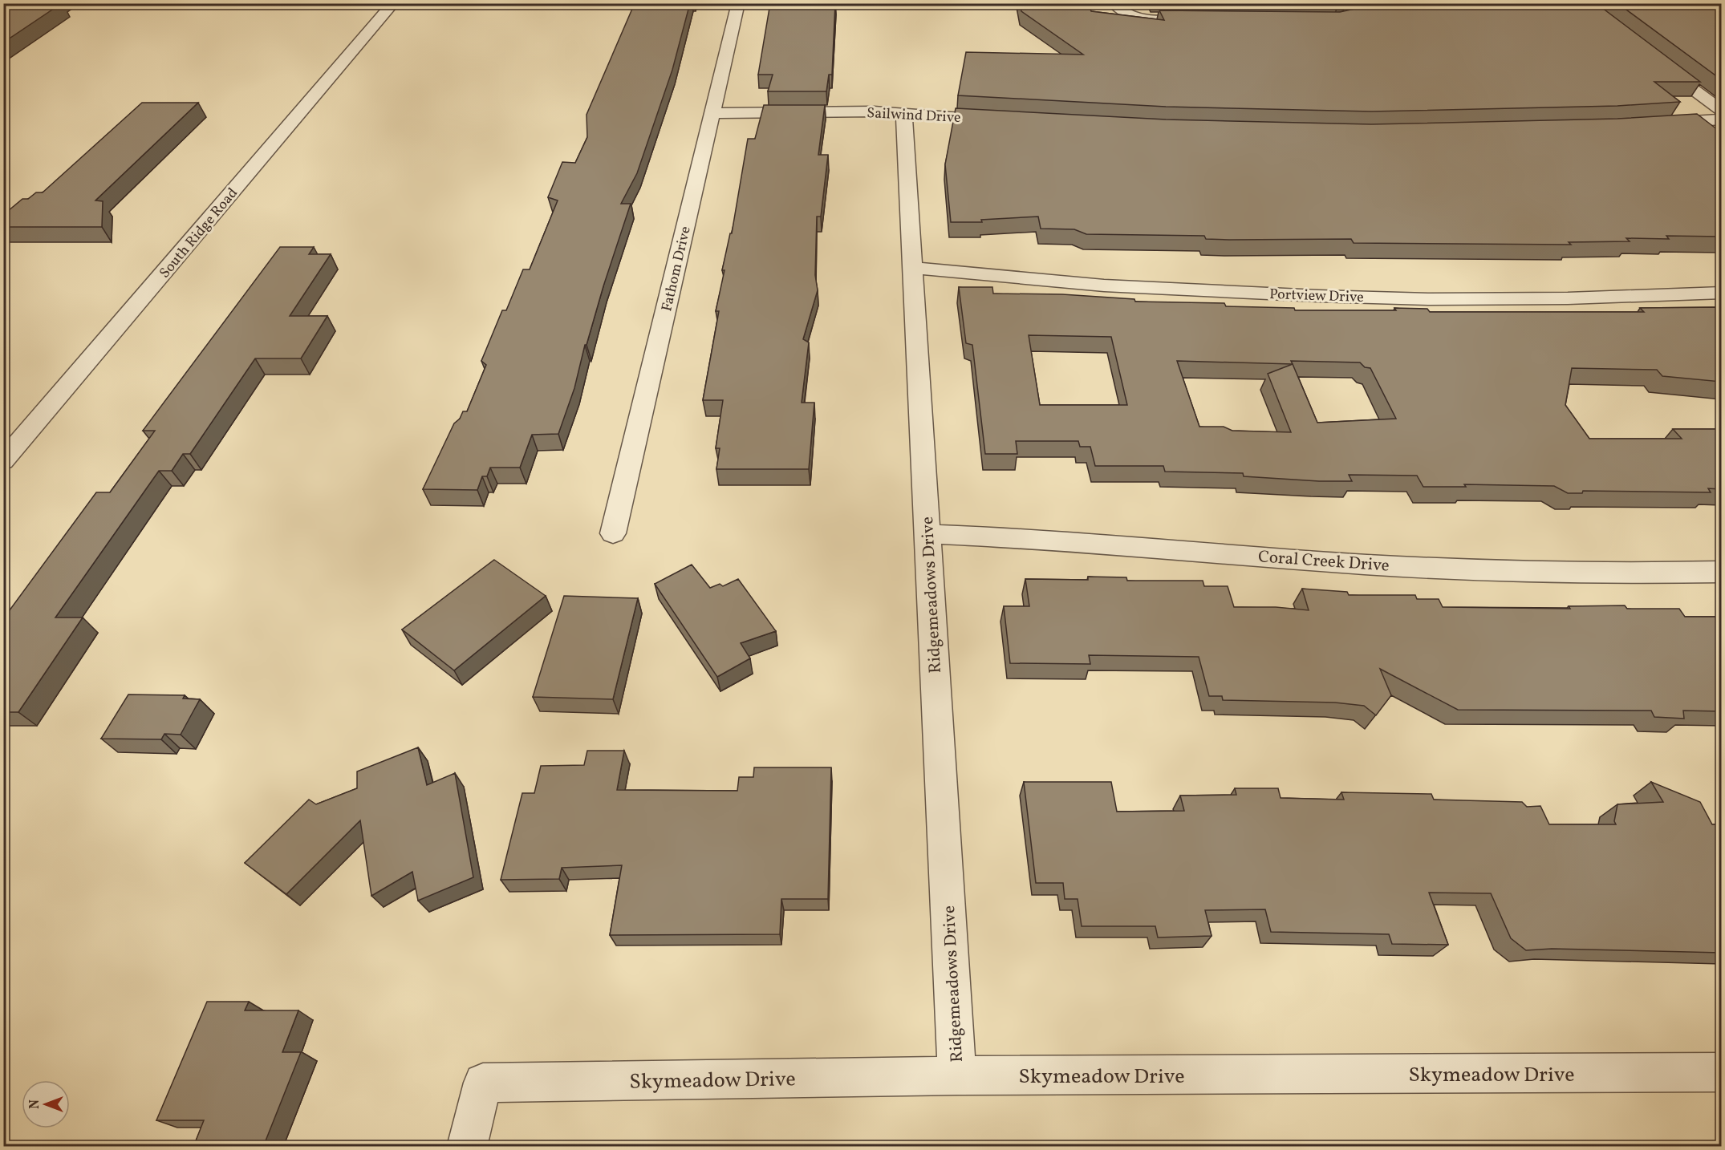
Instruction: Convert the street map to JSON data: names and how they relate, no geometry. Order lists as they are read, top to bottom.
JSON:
{
  "streets": {
    "street": [
      "Sailwind Drive",
      "South Ridge Road",
      "Fathom Drive",
      "Portview Drive",
      "Coral Creek Drive",
      "Ridgemeadows Drive",
      "Skymeadow Drive"
    ]
  },
  "crossings": [
    ["Sailwind Drive", "Fathom Drive"],
    ["Sailwind Drive", "Ridgemeadows Drive"],
    ["Portview Drive", "Ridgemeadows Drive"],
    ["Coral Creek Drive", "Ridgemeadows Drive"],
    ["Ridgemeadows Drive", "Skymeadow Drive"]
  ],
  "north": "left"
}
